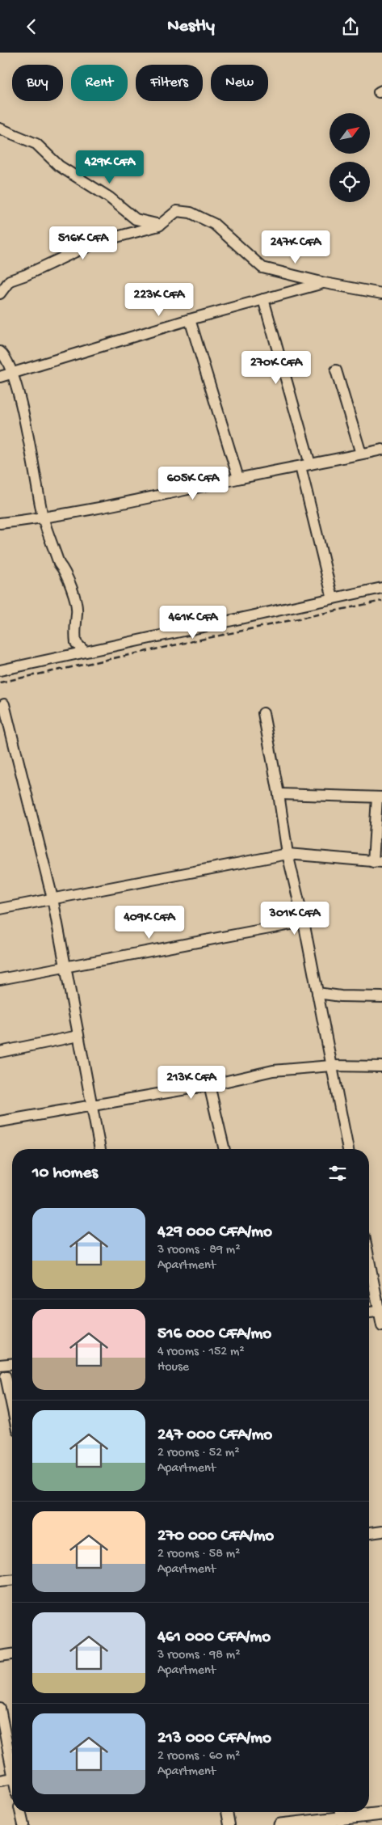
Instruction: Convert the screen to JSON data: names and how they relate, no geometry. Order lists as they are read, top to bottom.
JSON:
{
  "north": "top right",
  "page": {
    "header": "Nestly",
    "chip": [
      "Buy",
      "Rent",
      "Filters",
      "New"
    ],
    "price": [
      "429K CFA",
      "516K CFA",
      "247K CFA",
      "223K CFA",
      "270K CFA",
      "605K CFA",
      "461K CFA",
      "301K CFA",
      "409K CFA",
      "213K CFA"
    ],
    "heading": "10 homes",
    "list": [
      {
        "name": "429 000 CFA/mo",
        "note": "3 rooms · 89 m² · Apartment"
      },
      {
        "name": "516 000 CFA/mo",
        "note": "4 rooms · 152 m² · House"
      },
      {
        "name": "247 000 CFA/mo",
        "note": "2 rooms · 52 m² · Apartment"
      },
      {
        "name": "270 000 CFA/mo",
        "note": "2 rooms · 58 m² · Apartment"
      },
      {
        "name": "461 000 CFA/mo",
        "note": "3 rooms · 98 m² · Apartment"
      },
      {
        "name": "213 000 CFA/mo",
        "note": "2 rooms · 60 m² · Apartment"
      }
    ]
  }
}
